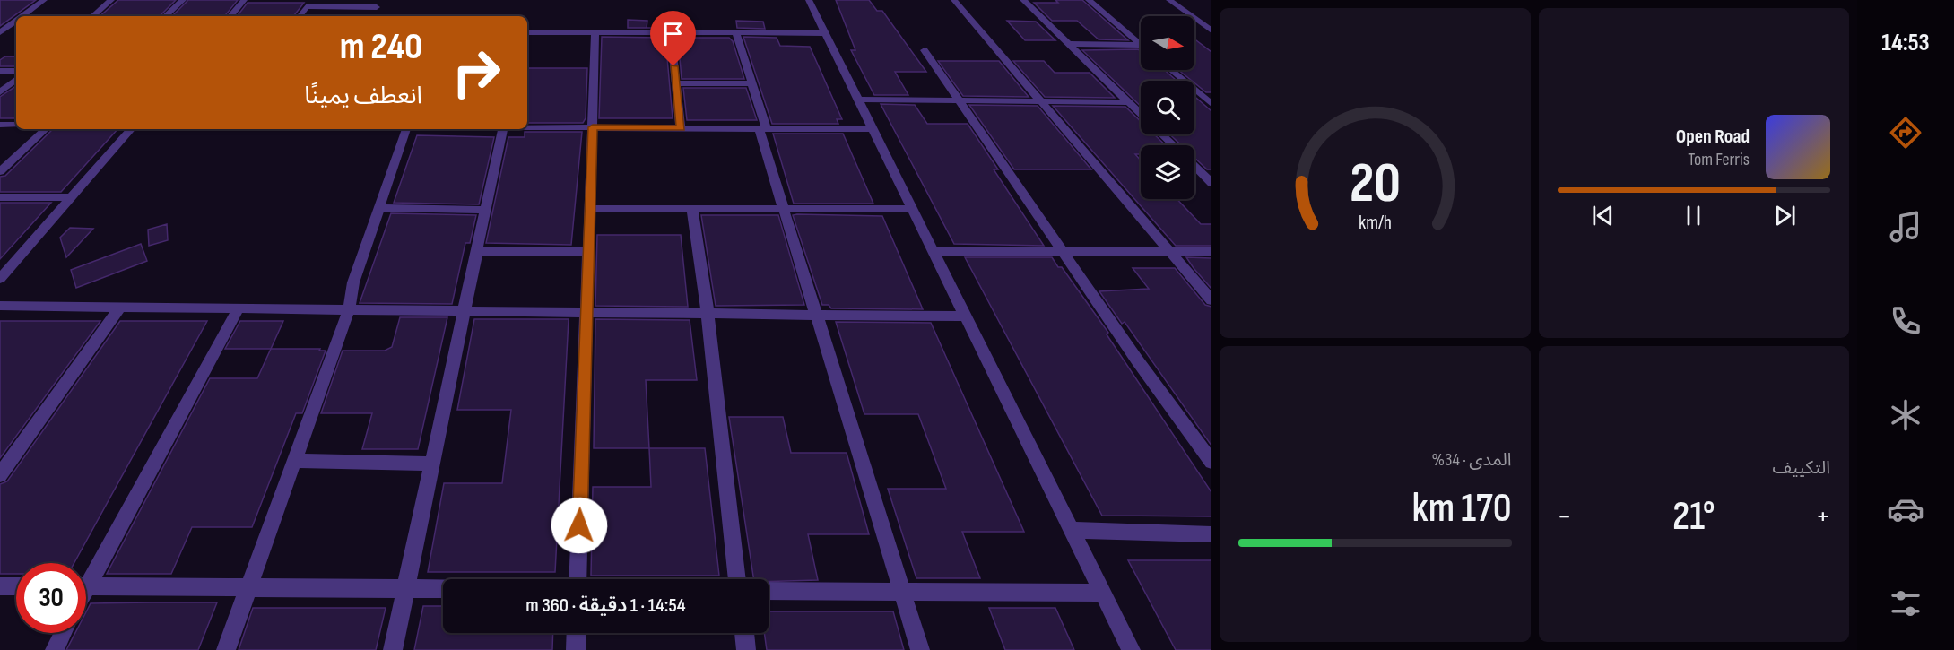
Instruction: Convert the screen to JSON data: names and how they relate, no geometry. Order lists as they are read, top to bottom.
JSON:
{
  "north": "right",
  "page": {
    "tabs": "14:53",
    "turn": ["240 m", "انعطف يمينًا"],
    "song": ["Open Road", "Tom Ferris"],
    "tile": [
      "التكييف",
      ["المدى · 34%", "170 km"]
    ],
    "heat": ["−", "21°", "+"],
    "limit": "30",
    "trip": "14:54 · 1 دقيقة · 360 m",
    "gauge": ["20", "km/h"]
  }
}
